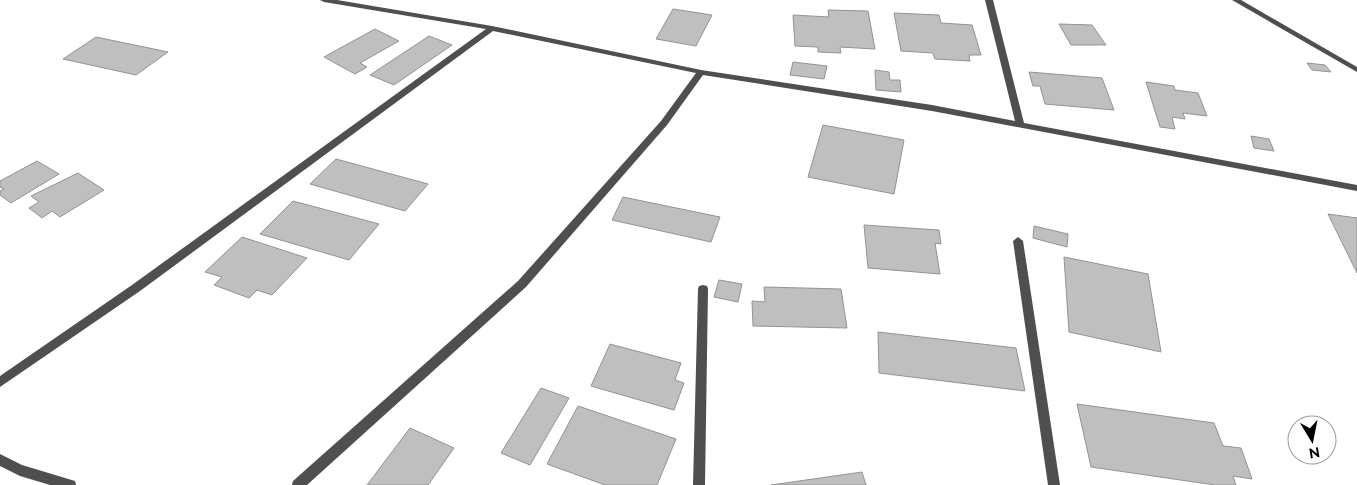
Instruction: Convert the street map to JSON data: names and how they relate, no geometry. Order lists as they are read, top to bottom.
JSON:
{
  "north": "bottom"
}
